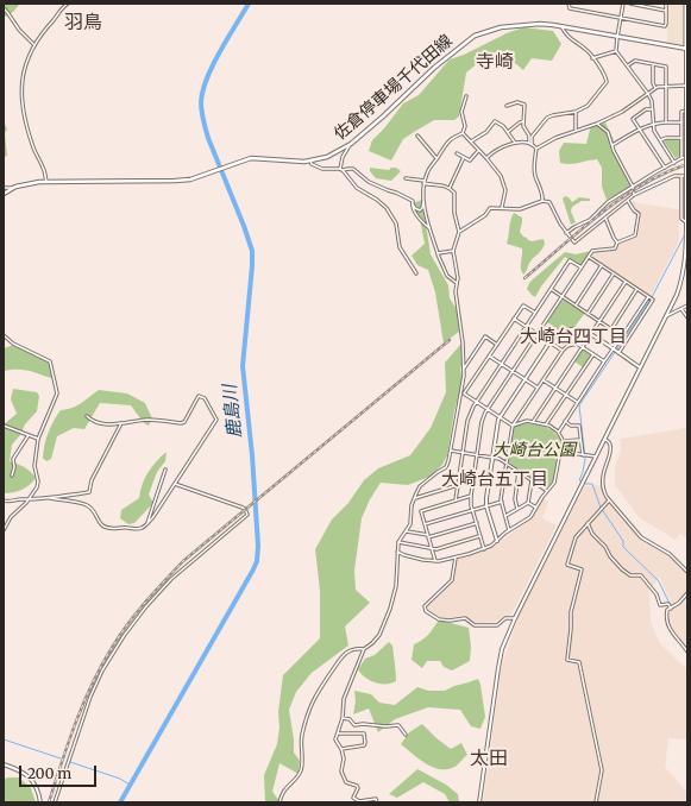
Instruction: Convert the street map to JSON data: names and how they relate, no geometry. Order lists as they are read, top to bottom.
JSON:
{
  "streets": {
    "main road": ["佐倉停車場千代田線"]
  },
  "districts": [
    "羽鳥",
    "寺崎",
    "大崎台四丁目",
    "大崎台五丁目",
    "太田"
  ],
  "water": ["鹿島川"],
  "parks": ["大崎台公園"],
  "scale_bar": "200 m"
}
